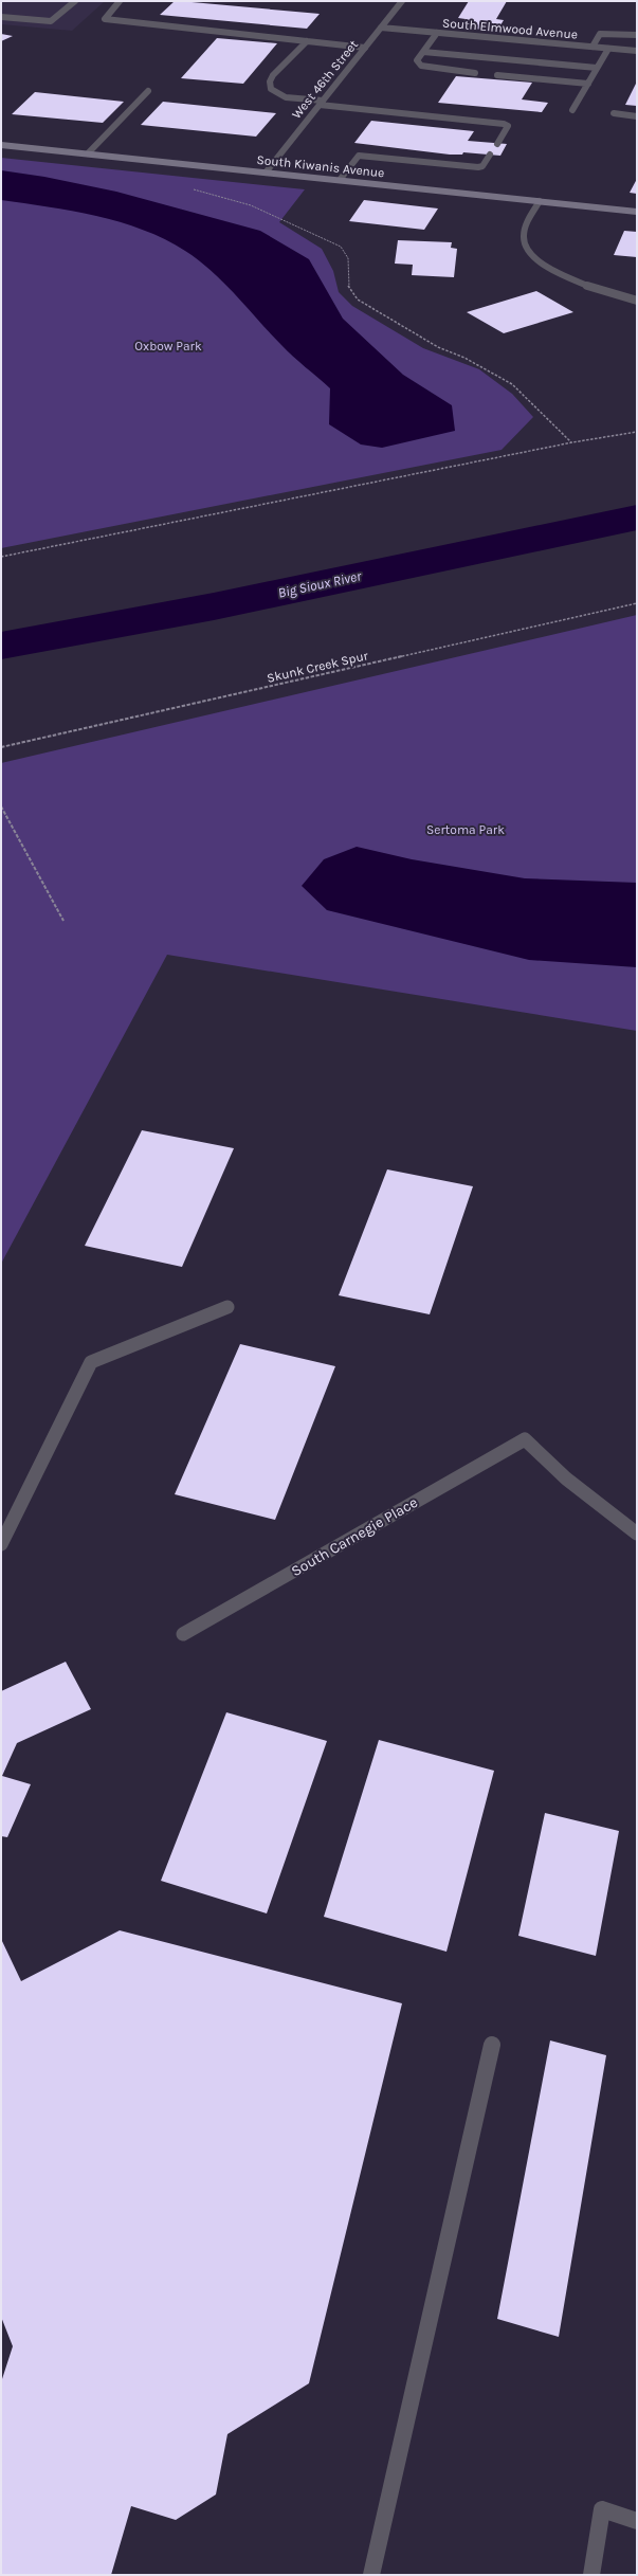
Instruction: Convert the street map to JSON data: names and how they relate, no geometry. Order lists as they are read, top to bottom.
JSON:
{
  "streets": {
    "street": [
      "South Elmwood Avenue",
      "West 46th Street",
      "South Kiwanis Avenue",
      "South Carnegie Place"
    ],
    "path": ["Skunk Creek Spur"]
  },
  "crossings": [
    ["South Elmwood Avenue", "West 46th Street"],
    ["West 46th Street", "South Kiwanis Avenue"]
  ],
  "water": ["Big Sioux River"],
  "parks": ["Oxbow Park", "Sertoma Park"]
}
